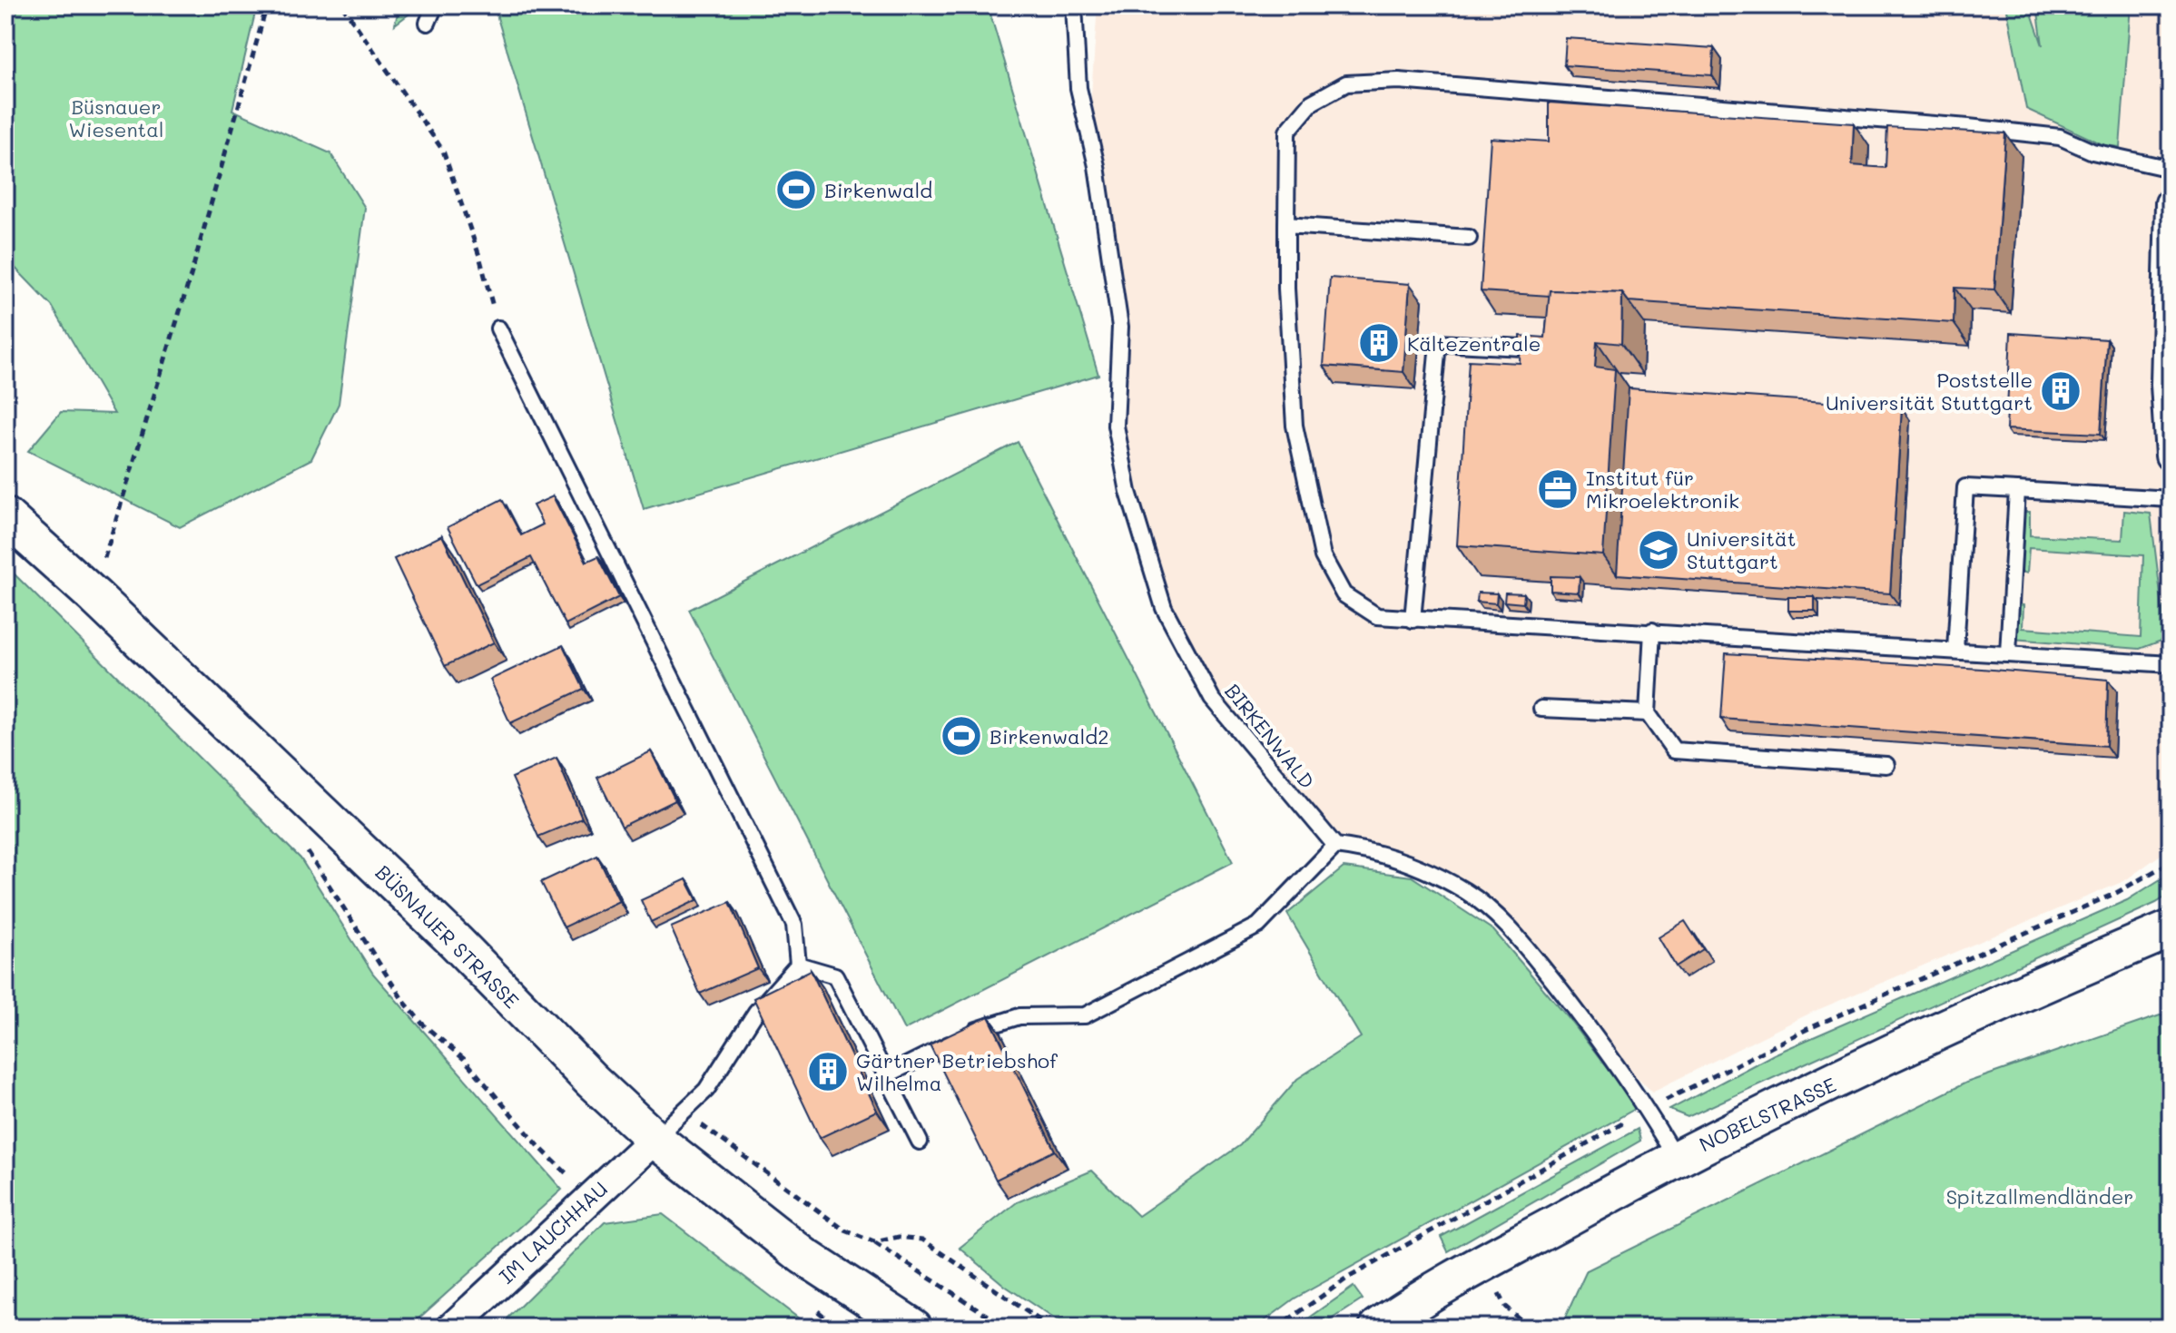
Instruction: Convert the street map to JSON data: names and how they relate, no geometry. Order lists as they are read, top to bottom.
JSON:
{
  "streets": {
    "street": ["BÜSNAUER STRASSE", "NOBELSTRASSE", "IM LAUCHHAU"],
    "lane": ["BIRKENWALD"]
  },
  "crossings": [
    ["BÜSNAUER STRASSE", "IM LAUCHHAU"]
  ],
  "parks": ["Büsnauer Wiesental", "Spitzallmendländer"],
  "places": {
    "sports": ["Birkenwald", "Birkenwald2"],
    "building": ["Kältezentrale", "Poststelle Universität Stuttgart", "Gärtner Betriebshof Wilhelma"],
    "office": ["Institut für Mikroelektronik"],
    "school or university": ["Universität Stuttgart"]
  }
}
